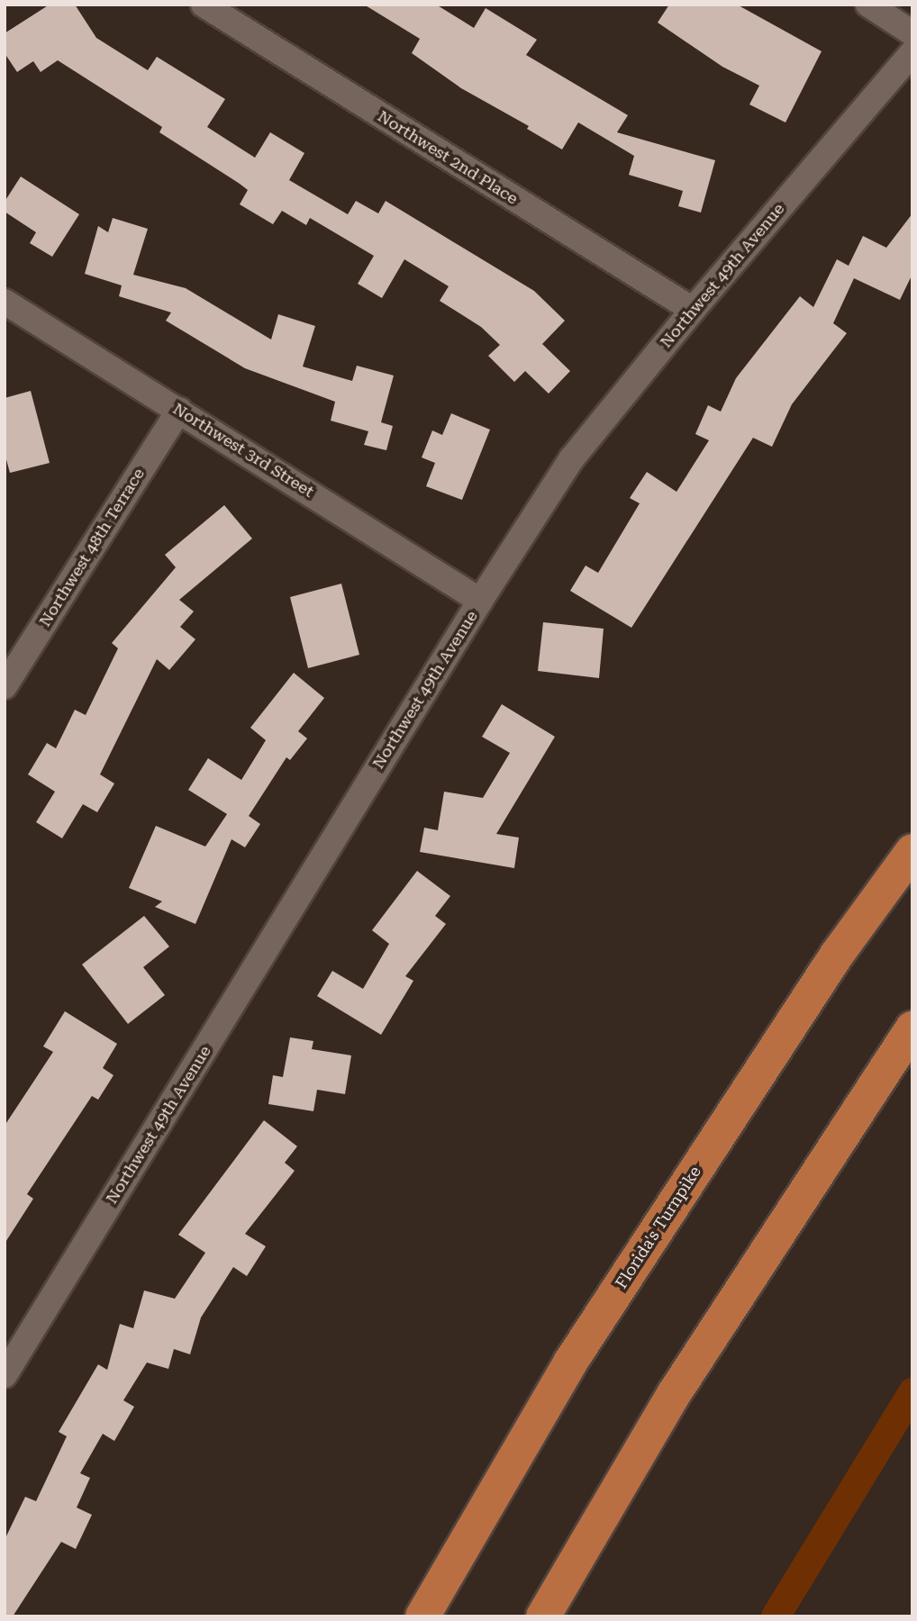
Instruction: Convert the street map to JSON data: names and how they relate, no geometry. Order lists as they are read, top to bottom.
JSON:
{
  "streets": {
    "highway": ["Florida's Turnpike"],
    "street": [
      "Northwest 2nd Place",
      "Northwest 49th Avenue",
      "Northwest 3rd Street",
      "Northwest 48th Terrace"
    ]
  },
  "crossings": [
    ["Northwest 2nd Place", "Northwest 49th Avenue"],
    ["Northwest 49th Avenue", "Northwest 3rd Street"],
    ["Northwest 3rd Street", "Northwest 48th Terrace"]
  ]
}
